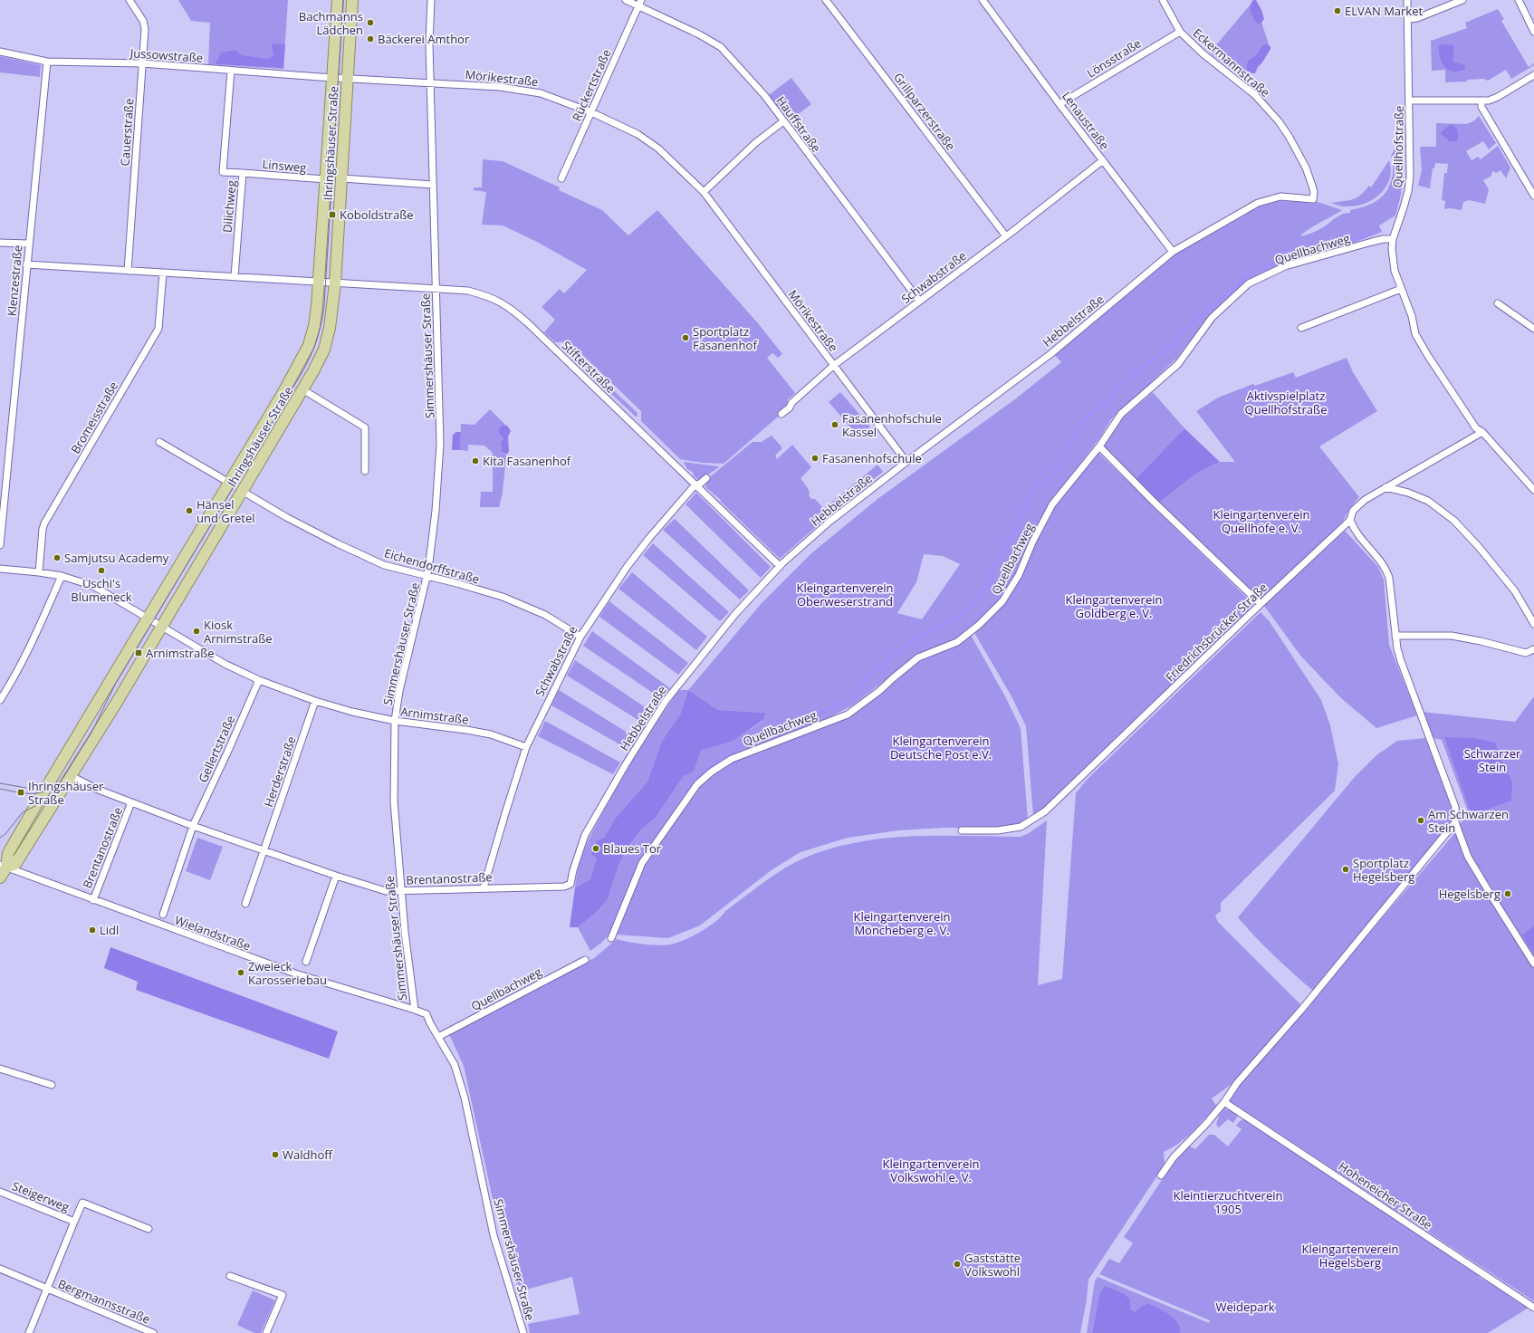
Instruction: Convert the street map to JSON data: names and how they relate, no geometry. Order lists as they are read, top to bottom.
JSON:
{
  "streets": {
    "main road": ["Ihringshäuser Straße"],
    "street": [
      "Jussowstraße",
      "Lönsstraße",
      "Eckermannstraße",
      "Mörikestraße",
      "Rückertstraße",
      "Grillparzerstraße",
      "Lenaustraße",
      "Hauffstraße",
      "Cauerstraße",
      "Quellhofstraße",
      "Linsweg",
      "Dilichweg",
      "Quellbachweg",
      "Schwabstraße",
      "Klenzestraße",
      "Hebbelstraße",
      "Simmershäuser Straße",
      "Stifterstraße",
      "Bromeisstraße",
      "Eichendorffstraße",
      "Friedrichsbrücker Straße",
      "Arnimstraße",
      "Gellertstraße",
      "Herderstraße",
      "Brentanostraße",
      "Wielandstraße",
      "Hoheneicher Straße",
      "Steigerweg",
      "Bergmannsstraße"
    ]
  },
  "crossings": [
    ["Jussowstraße", "Mörikestraße"],
    ["Jussowstraße", "Cauerstraße"],
    ["Jussowstraße", "Ihringshäuser Straße"],
    ["Jussowstraße", "Dilichweg"],
    ["Jussowstraße", "Klenzestraße"],
    ["Lönsstraße", "Eckermannstraße"],
    ["Lönsstraße", "Lenaustraße"],
    ["Eckermannstraße", "Hebbelstraße"],
    ["Mörikestraße", "Rückertstraße"],
    ["Mörikestraße", "Ihringshäuser Straße"],
    ["Mörikestraße", "Schwabstraße"],
    ["Mörikestraße", "Hebbelstraße"],
    ["Mörikestraße", "Simmershäuser Straße"],
    ["Rückertstraße", "Hauffstraße"],
    ["Grillparzerstraße", "Schwabstraße"],
    ["Lenaustraße", "Schwabstraße"],
    ["Lenaustraße", "Hebbelstraße"],
    ["Hauffstraße", "Schwabstraße"],
    ["Ihringshäuser Straße", "Linsweg"],
    ["Ihringshäuser Straße", "Stifterstraße"],
    ["Ihringshäuser Straße", "Eichendorffstraße"],
    ["Ihringshäuser Straße", "Arnimstraße"],
    ["Ihringshäuser Straße", "Brentanostraße"],
    ["Ihringshäuser Straße", "Wielandstraße"],
    ["Quellhofstraße", "Quellbachweg"],
    ["Quellhofstraße", "Friedrichsbrücker Straße"],
    ["Linsweg", "Dilichweg"],
    ["Quellbachweg", "Simmershäuser Straße"],
    ["Schwabstraße", "Stifterstraße"],
    ["Schwabstraße", "Eichendorffstraße"],
    ["Schwabstraße", "Arnimstraße"],
    ["Schwabstraße", "Brentanostraße"],
    ["Hebbelstraße", "Stifterstraße"],
    ["Hebbelstraße", "Brentanostraße"],
    ["Simmershäuser Straße", "Stifterstraße"],
    ["Simmershäuser Straße", "Eichendorffstraße"],
    ["Simmershäuser Straße", "Arnimstraße"],
    ["Simmershäuser Straße", "Brentanostraße"],
    ["Simmershäuser Straße", "Wielandstraße"],
    ["Bromeisstraße", "Arnimstraße"],
    ["Arnimstraße", "Gellertstraße"],
    ["Arnimstraße", "Herderstraße"],
    ["Gellertstraße", "Brentanostraße"],
    ["Herderstraße", "Brentanostraße"],
    ["Brentanostraße", "Wielandstraße"],
    ["Steigerweg", "Bergmannsstraße"]
  ],
  "parks": [
    "Aktivspielplatz Quellhofstraße",
    "Kleingartenverein Quellhöfe e. V.",
    "Kleingartenverein Oberweserstrand",
    "Kleingartenverein Goldberg e. V.",
    "Kleingartenverein Deutsche Post e.V.",
    "Schwarzer Stein",
    "Kleingartenverein Möncheberg e. V.",
    "Kleingartenverein Volkswohl e. V.",
    "Kleintierzuchtverein 1905",
    "Kleingartenverein Hegelsberg",
    "Weidepark"
  ],
  "places": {
    "other": [
      "ELVAN Market",
      "Bachmanns Lädchen",
      "Bäckerei Amthor",
      "Sportplatz Fasanenhof",
      "Fasanenhofschule Kassel",
      "Fasanenhofschule",
      "Kita Fasanenhof",
      "Hänsel und Gretel",
      "Samjutsu Academy",
      "Uschi's Blumeneck",
      "Kiosk Arnimstraße",
      "Am Schwarzen Stein",
      "Blaues Tor",
      "Sportplatz Hegelsberg",
      "Hegelsberg",
      "Lidl",
      "Zweieck Karosseriebau",
      "Waldhoff",
      "Gaststätte Volkswohl"
    ],
    "transit": ["Koboldstraße", "Arnimstraße", "Ihringshäuser Straße"]
  }
}
